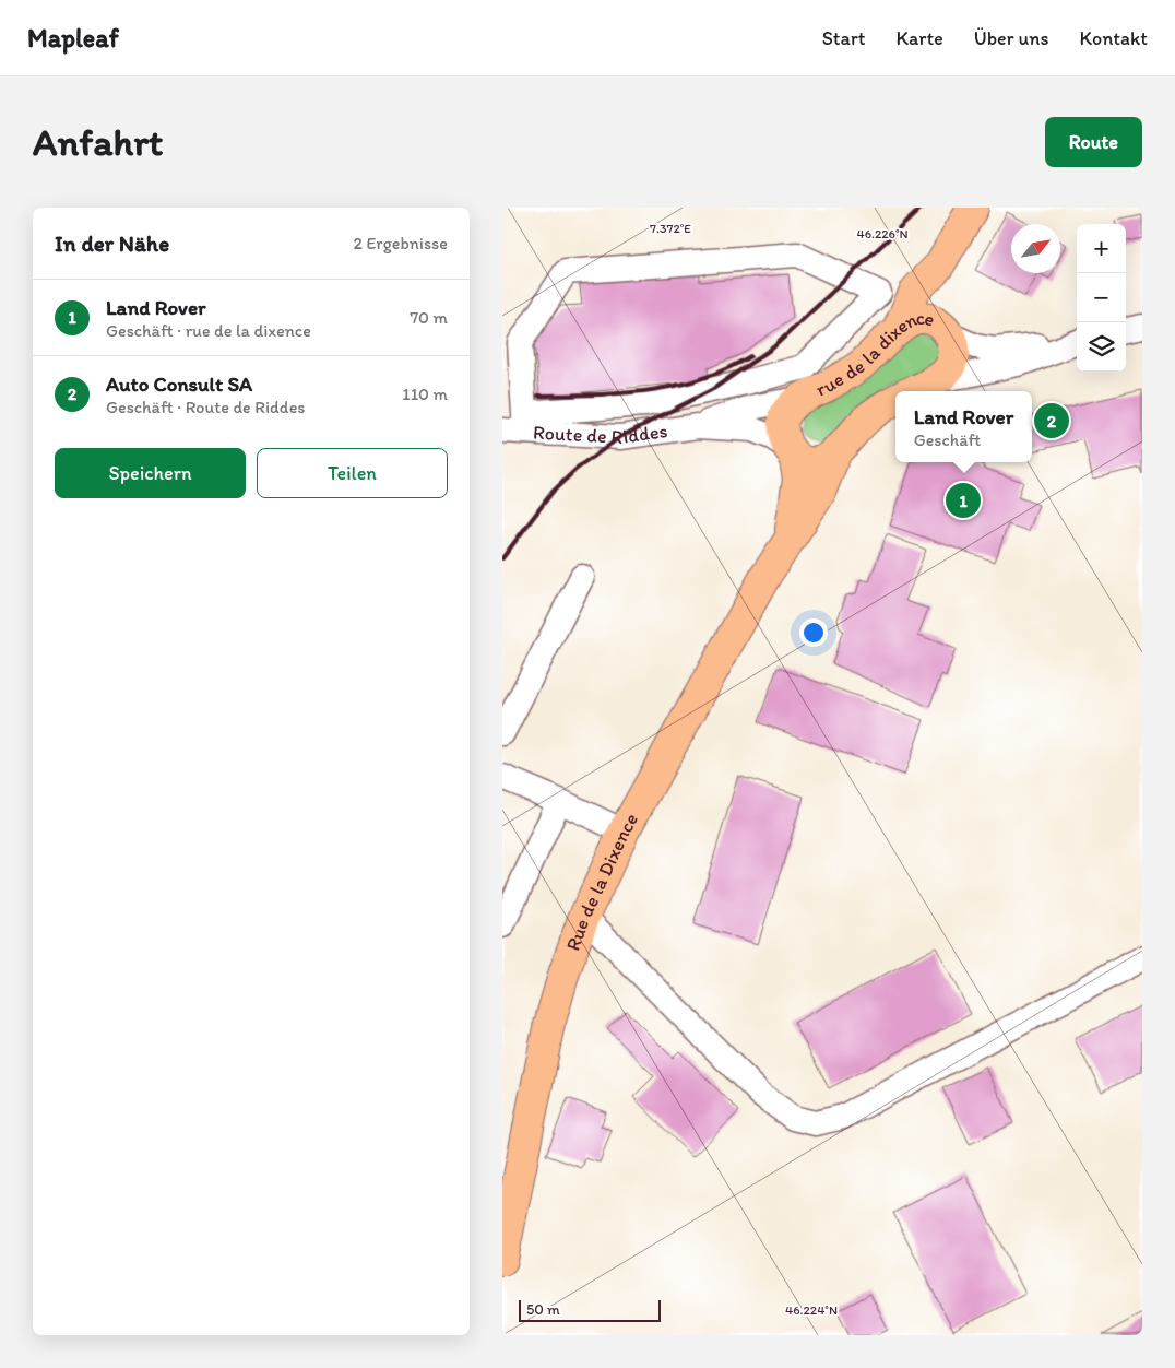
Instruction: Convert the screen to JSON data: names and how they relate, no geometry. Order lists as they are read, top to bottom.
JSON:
{
  "streets": {
    "main road": ["rue de la dixence", "Rue de la Dixence"],
    "street": ["Route de Riddes"]
  },
  "crossings": [
    ["rue de la dixence", "Route de Riddes"],
    ["rue de la dixence", "Rue de la Dixence"],
    ["Route de Riddes", "Rue de la Dixence"]
  ],
  "scale_bar": "50 m",
  "north": "top right",
  "page": {
    "header": "Mapleaf",
    "nav": [
      "Start",
      "Karte",
      "Über uns",
      "Kontakt"
    ],
    "buttons": [
      "Route",
      ["Speichern", "Teilen"]
    ],
    "title": "Anfahrt",
    "heading": ["In der Nähe", "2 Ergebnisse"],
    "map_buttons": ["+", "−"],
    "list": [
      {
        "mark": "1",
        "name": "Land Rover",
        "note": "Geschäft · rue de la dixence",
        "value": "70 m"
      },
      {
        "mark": "2",
        "name": "Auto Consult SA",
        "note": "Geschäft · Route de Riddes",
        "value": "110 m"
      }
    ],
    "popup": ["Land Rover", "Geschäft"],
    "pins": ["2", "1"],
    "scale": "50 m"
  },
  "coordinates": ["7.372°E", "46.226°N", "46.224°N"]
}
